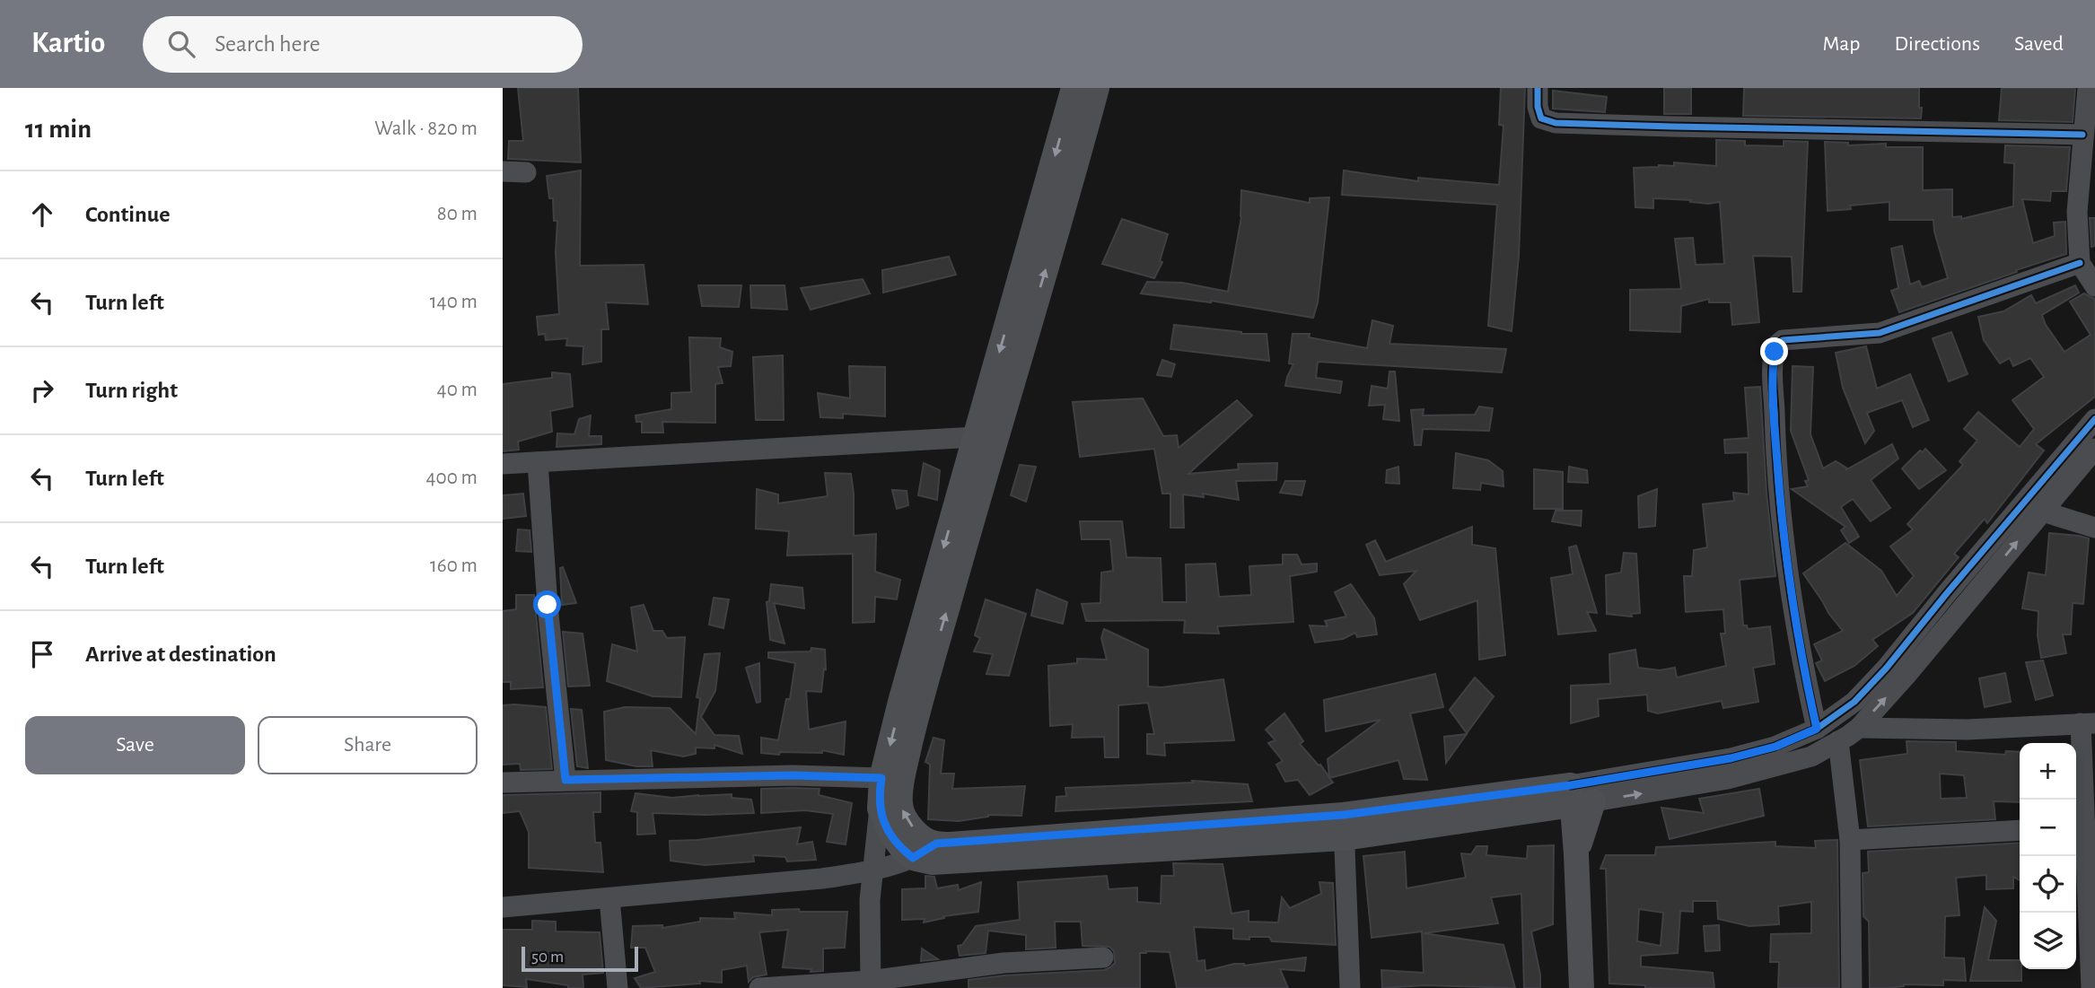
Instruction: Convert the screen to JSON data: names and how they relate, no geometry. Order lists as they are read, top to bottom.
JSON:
{
  "scale_bar": "50 m",
  "page": {
    "header": "Kartio",
    "search": "Search here",
    "nav": ["Map", "Directions", "Saved"],
    "heading": ["11 min", "Walk · 820 m"],
    "list": [
      ["Continue", "80 m"],
      ["Turn left", "140 m"],
      ["Turn right", "40 m"],
      ["Turn left", "400 m"],
      ["Turn left", "160 m"],
      "Arrive at destination"
    ],
    "buttons": ["Save", "Share"],
    "map_buttons": ["+", "−"],
    "scale": "50 m"
  }
}
